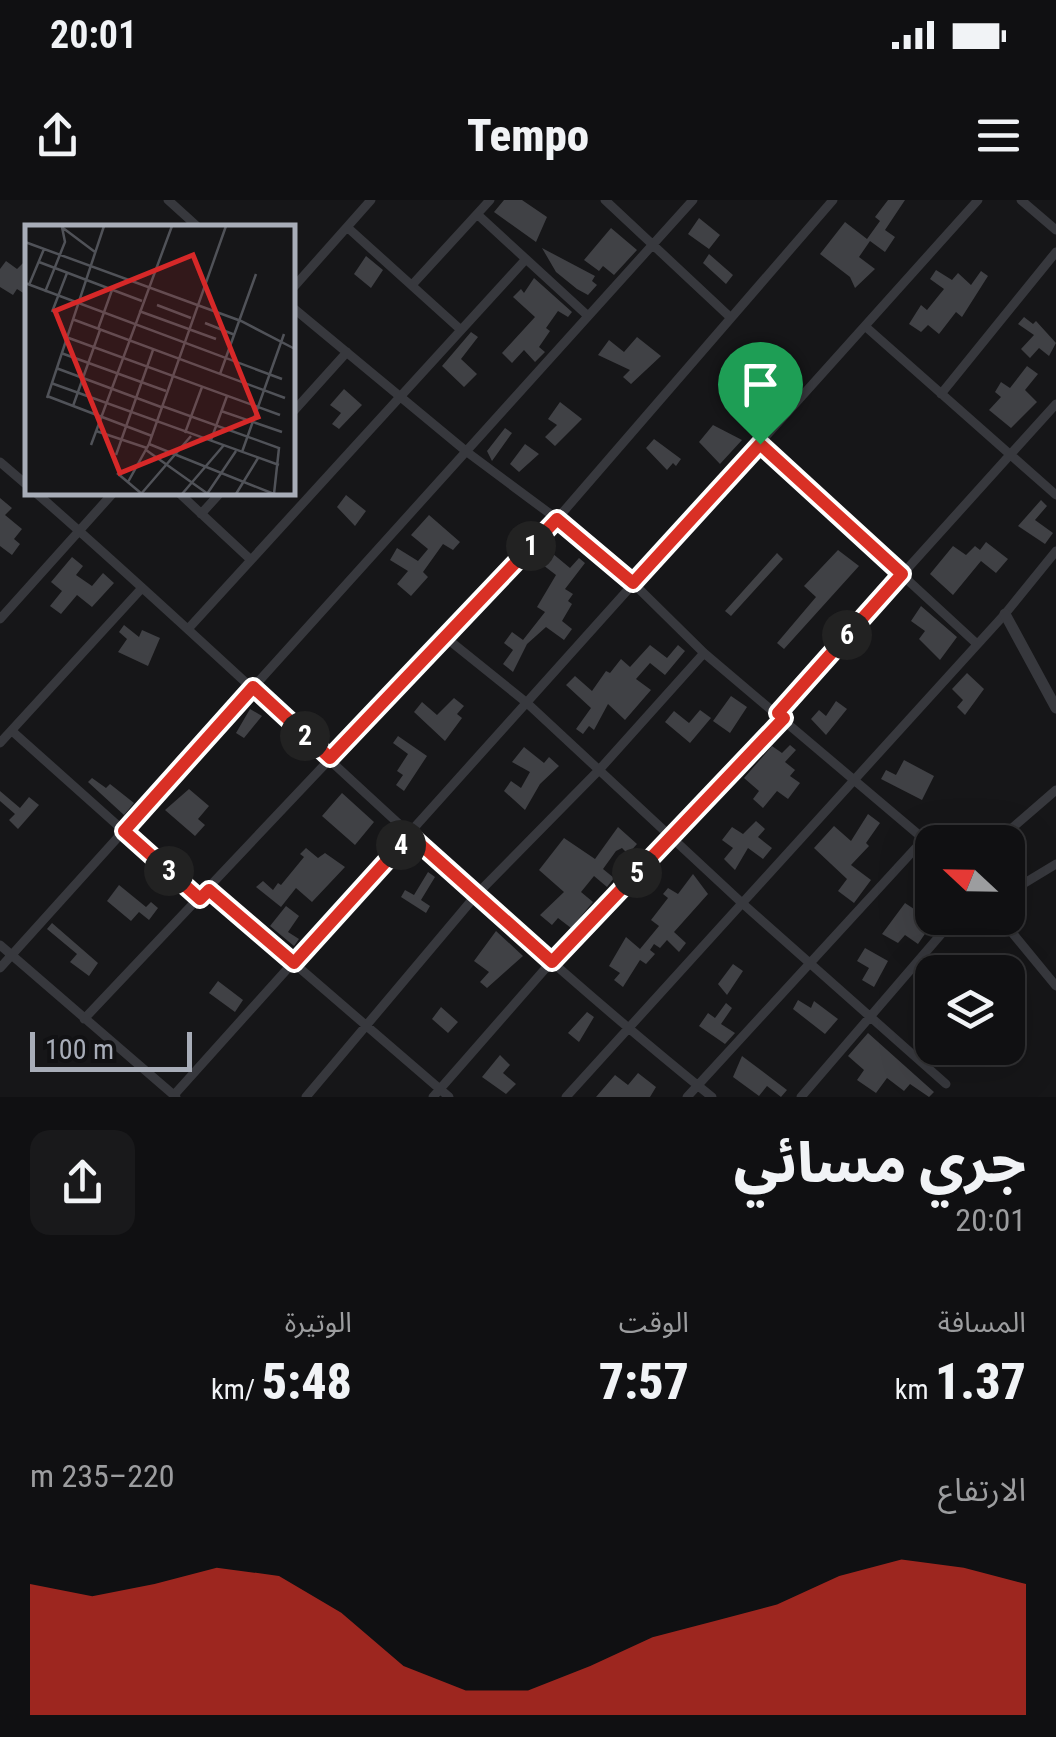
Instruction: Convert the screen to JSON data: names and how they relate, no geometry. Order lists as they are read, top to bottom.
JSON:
{
  "scale_bar": "100 m",
  "north": "left",
  "page": {
    "status": "20:01",
    "header": "Tempo",
    "pins": [
      "1",
      "6",
      "2",
      "4",
      "3",
      "5"
    ],
    "scale": "100 m",
    "heading": ["جري مسائي", "20:01"],
    "stats": [
      ["المسافة", "1.37 km"],
      ["الوقت", "7:57"],
      ["الوتيرة", "5:48 /km"]
    ],
    "chart": ["الارتفاع", "220–235 m"]
  }
}
